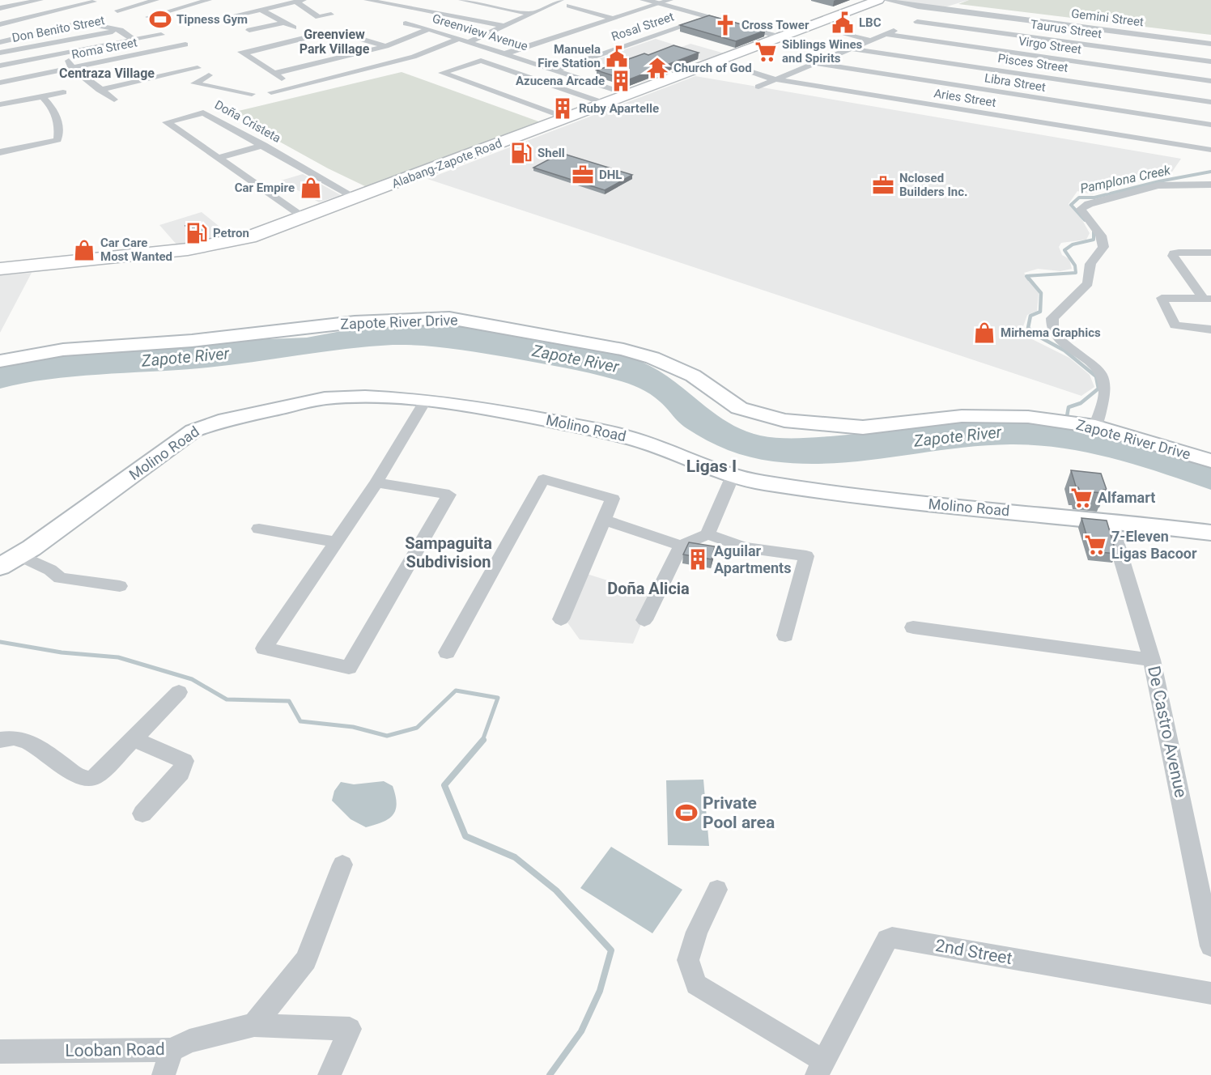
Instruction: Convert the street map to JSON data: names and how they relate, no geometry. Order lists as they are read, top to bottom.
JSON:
{
  "streets": {
    "highway": ["Alabang-Zapote Road"],
    "main road": ["Zapote River Drive", "Molino Road"],
    "street": [
      "Gemini Street",
      "Rosal Street",
      "Don Benito Street",
      "Taurus Street",
      "Greenview Avenue",
      "Virgo Street",
      "Roma Street",
      "Pisces Street",
      "Libra Street",
      "Aries Street",
      "Doña Cristeta",
      "De Castro Avenue",
      "2nd Street",
      "Looban Road"
    ]
  },
  "crossings": [
    ["Rosal Street", "Greenview Avenue"],
    ["Greenview Avenue", "Alabang-Zapote Road"],
    ["Aries Street", "Alabang-Zapote Road"],
    ["Doña Cristeta", "Alabang-Zapote Road"],
    ["Molino Road", "De Castro Avenue"]
  ],
  "districts": [
    "Greenview Park Village",
    "Centraza Village",
    "Ligas I",
    "Sampaguita Subdivision",
    "Doña Alicia"
  ],
  "water": ["Pamplona Creek", "Zapote River"],
  "places": {
    "sports": ["Tipness Gym", "Private Pool area"],
    "public building": ["LBC", "Manuela Fire Station"],
    "church": ["Cross Tower"],
    "supermarket": ["Siblings Wines and Spirits", "Alfamart", "7-Eleven Ligas Bacoor"],
    "temple": ["Church of God"],
    "building": ["Azucena Arcade", "Ruby Apartelle", "Aguilar Apartments"],
    "fuel station": ["Shell", "Petron"],
    "office": ["DHL", "Nclosed Builders Inc."],
    "shop": ["Car Empire", "Car Care Most Wanted", "Mirhema Graphics"]
  }
}
